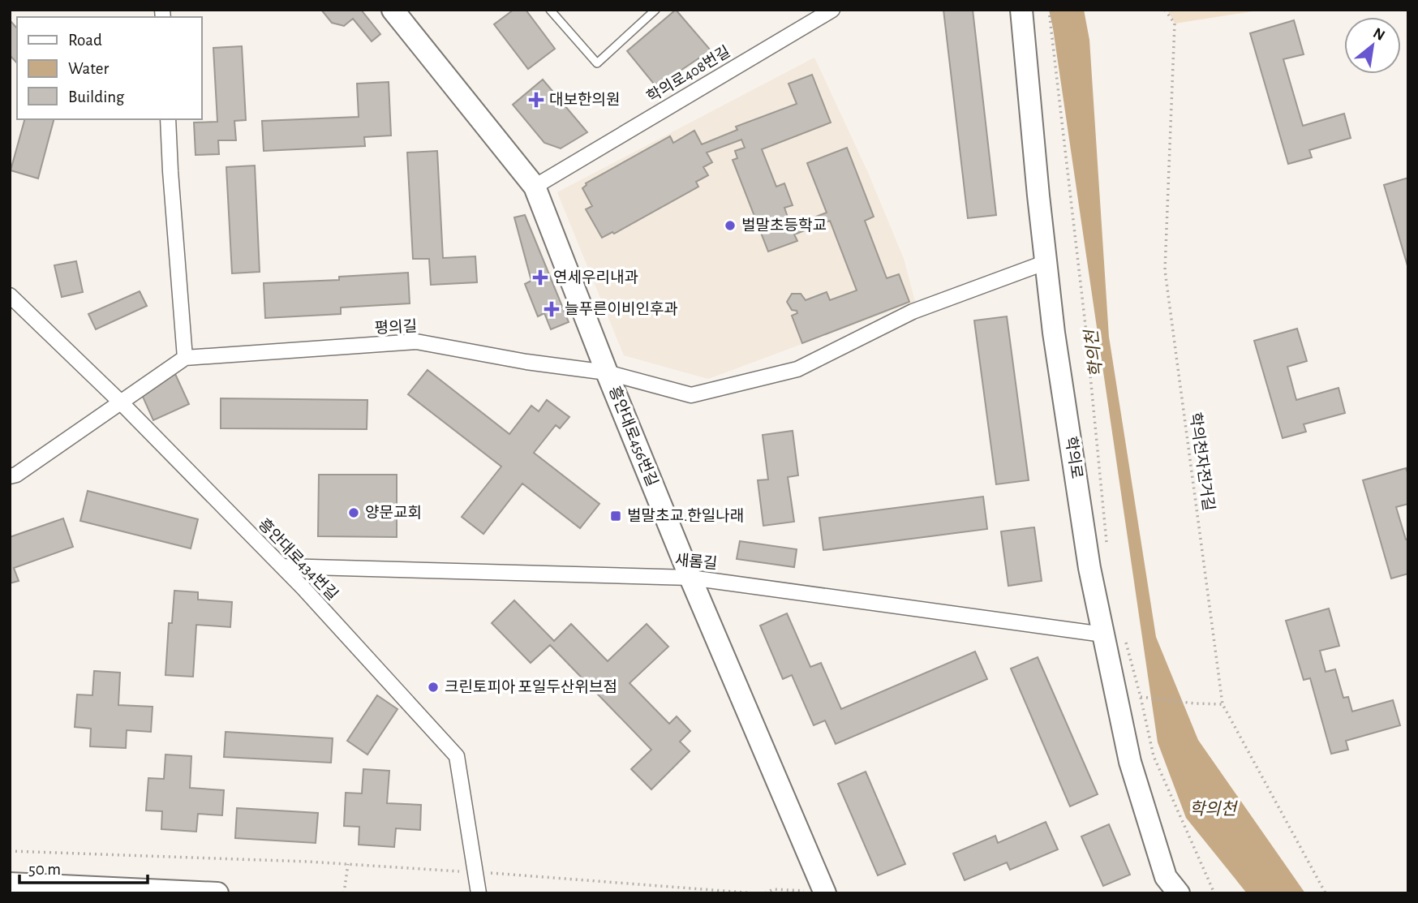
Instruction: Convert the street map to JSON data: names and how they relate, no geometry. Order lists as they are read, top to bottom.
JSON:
{
  "streets": {
    "street": [
      "학의로408번길",
      "평의길",
      "흥안대로456번길",
      "학의로",
      "흥안대로434번길",
      "새롬길"
    ],
    "path": ["학의천자전거길"]
  },
  "crossings": [
    ["학의로408번길", "흥안대로456번길"],
    ["평의길", "흥안대로456번길"],
    ["평의길", "학의로"],
    ["흥안대로456번길", "새롬길"],
    ["학의로", "새롬길"],
    ["흥안대로434번길", "새롬길"]
  ],
  "water": ["학의천"],
  "places": {
    "health": ["대보한의원", "연세우리내과", "늘푸른이비인후과"],
    "other": ["벌말초등학교", "양문교회", "크린토피아 포일두산위브점"],
    "transit": ["벌말초교.한일나래"]
  },
  "legend": ["Road", "Water", "Building"],
  "scale_bar": "50 m",
  "north": "top right"
}
